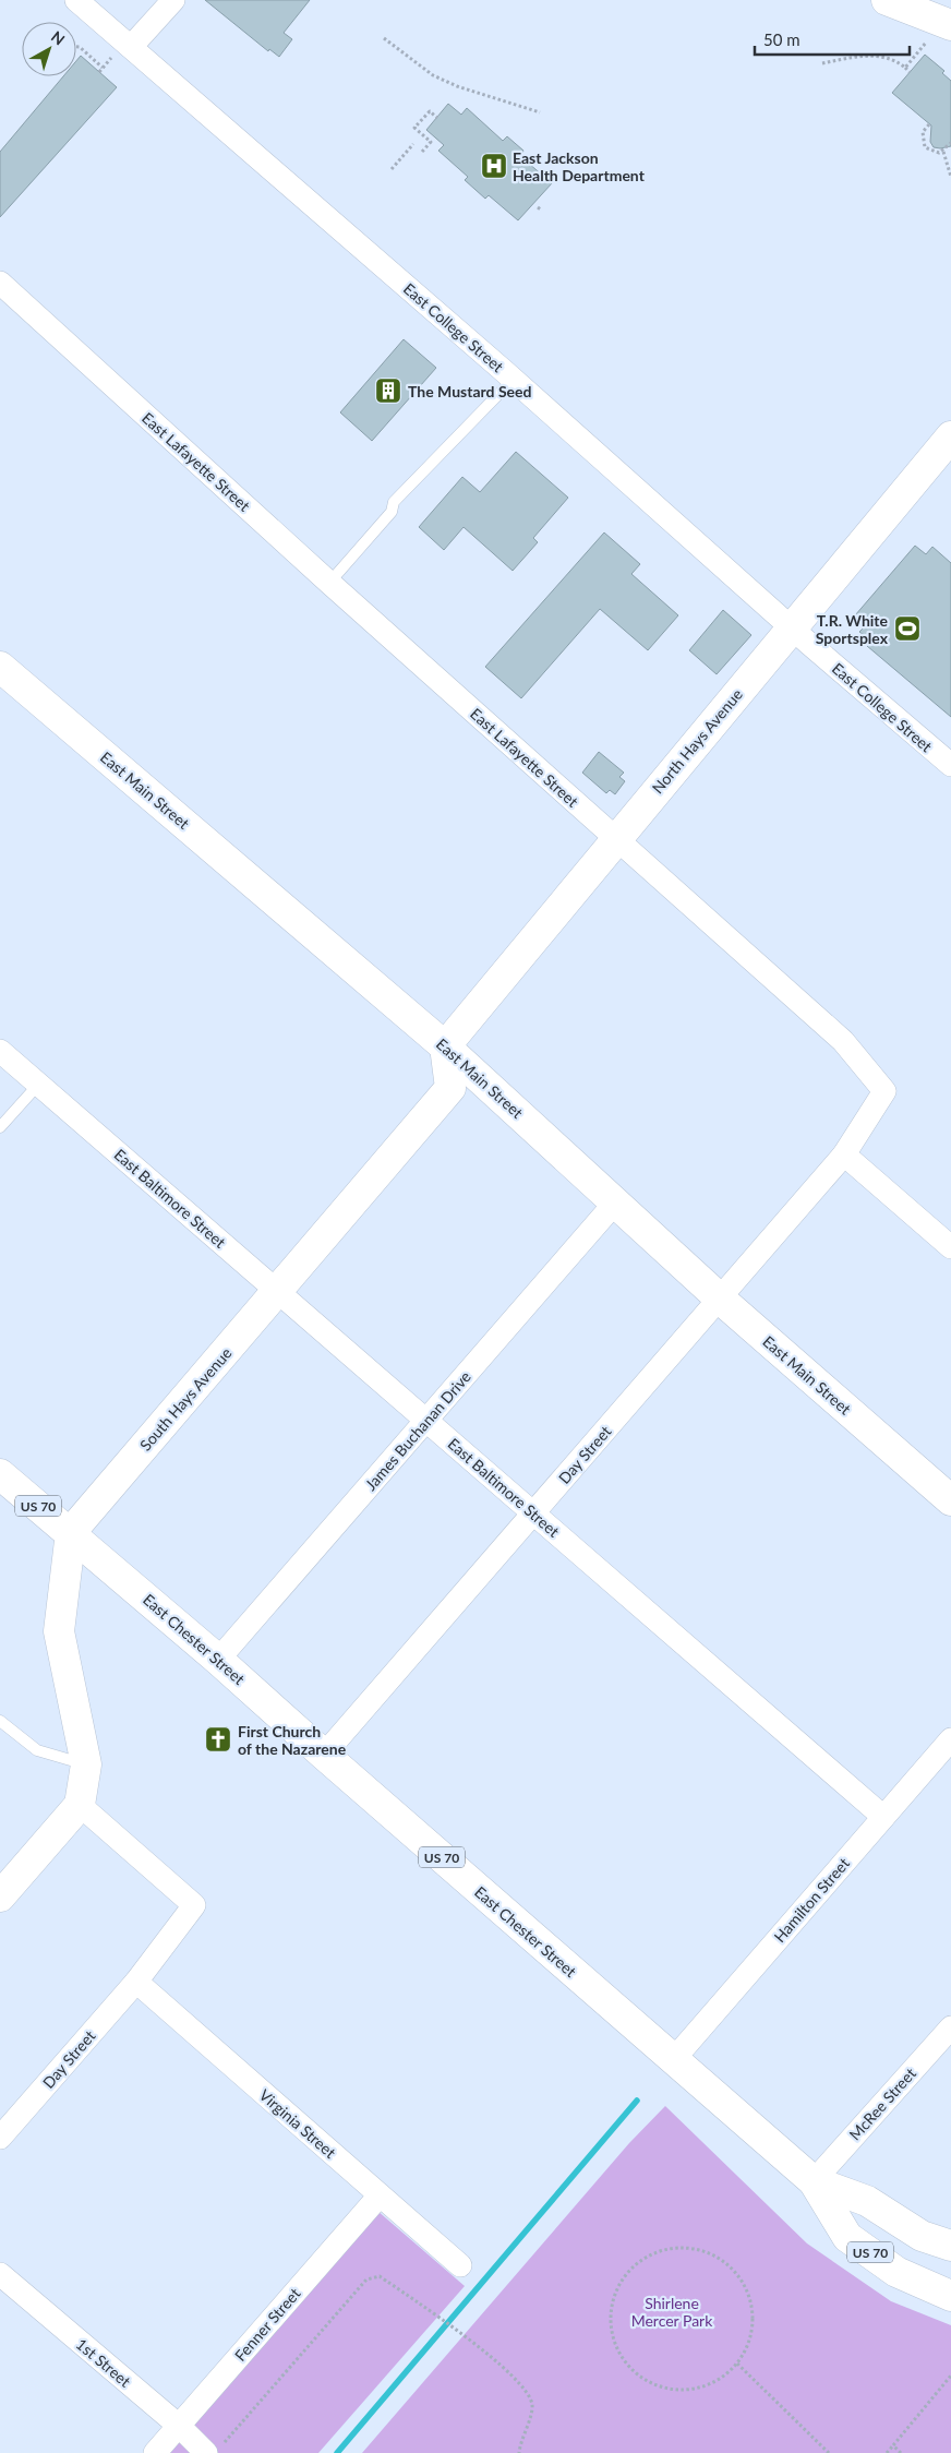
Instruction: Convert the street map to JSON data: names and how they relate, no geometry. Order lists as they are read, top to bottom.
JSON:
{
  "streets": {
    "main road": [
      "North Hays Avenue",
      "East Main Street",
      "South Hays Avenue",
      "US 70",
      "East Chester Street"
    ],
    "street": [
      "East College Street",
      "East Lafayette Street",
      "East Baltimore Street",
      "James Buchanan Drive",
      "Day Street",
      "Hamilton Street",
      "McRee Street",
      "Virginia Street",
      "Fenner Street",
      "1st Street"
    ]
  },
  "crossings": [
    ["East College Street", "North Hays Avenue"],
    ["East Lafayette Street", "North Hays Avenue"],
    ["East Lafayette Street", "Day Street"],
    ["North Hays Avenue", "East Main Street"],
    ["North Hays Avenue", "South Hays Avenue"],
    ["East Main Street", "South Hays Avenue"],
    ["East Main Street", "James Buchanan Drive"],
    ["East Main Street", "Day Street"],
    ["East Baltimore Street", "South Hays Avenue"],
    ["East Baltimore Street", "James Buchanan Drive"],
    ["East Baltimore Street", "Day Street"],
    ["East Baltimore Street", "Hamilton Street"],
    ["South Hays Avenue", "East Chester Street"],
    ["James Buchanan Drive", "East Chester Street"],
    ["Day Street", "East Chester Street"],
    ["Day Street", "Virginia Street"],
    ["US 70", "East Chester Street"],
    ["US 70", "McRee Street"],
    ["East Chester Street", "Hamilton Street"],
    ["East Chester Street", "McRee Street"],
    ["Virginia Street", "Fenner Street"],
    ["Fenner Street", "1st Street"]
  ],
  "parks": ["Shirlene Mercer Park"],
  "places": {
    "hospital": ["East Jackson Health Department"],
    "building": ["The Mustard Seed"],
    "sports": ["T.R. White Sportsplex"],
    "church": ["First Church of the Nazarene"]
  },
  "scale_bar": "50 m",
  "north": "top right"
}
